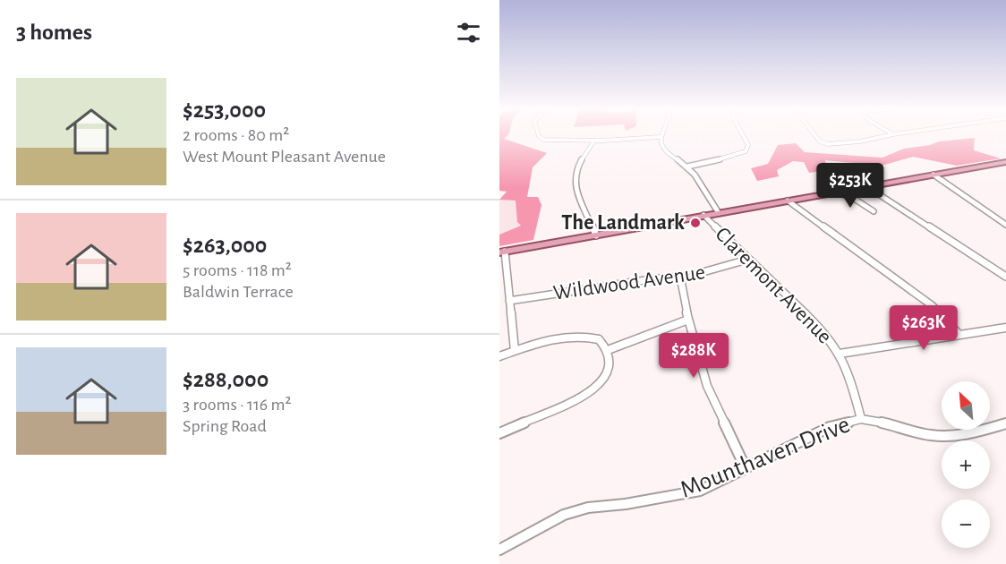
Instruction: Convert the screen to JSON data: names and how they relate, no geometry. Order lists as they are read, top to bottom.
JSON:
{
  "streets": {
    "street": ["Wildwood Avenue", "Claremont Avenue", "Mounthaven Drive"]
  },
  "crossings": [
    ["Wildwood Avenue", "Claremont Avenue"],
    ["Claremont Avenue", "Mounthaven Drive"]
  ],
  "places": ["The Landmark"],
  "north": "top left",
  "page": {
    "heading": "3 homes",
    "list": [
      {
        "name": "$253,000",
        "note": "2 rooms · 80 m² · West Mount Pleasant Avenue"
      },
      {
        "name": "$263,000",
        "note": "5 rooms · 118 m² · Baldwin Terrace"
      },
      {
        "name": "$288,000",
        "note": "3 rooms · 116 m² · Spring Road"
      }
    ],
    "price": ["$253K", "$263K", "$288K"],
    "map_buttons": ["+", "−"]
  }
}
